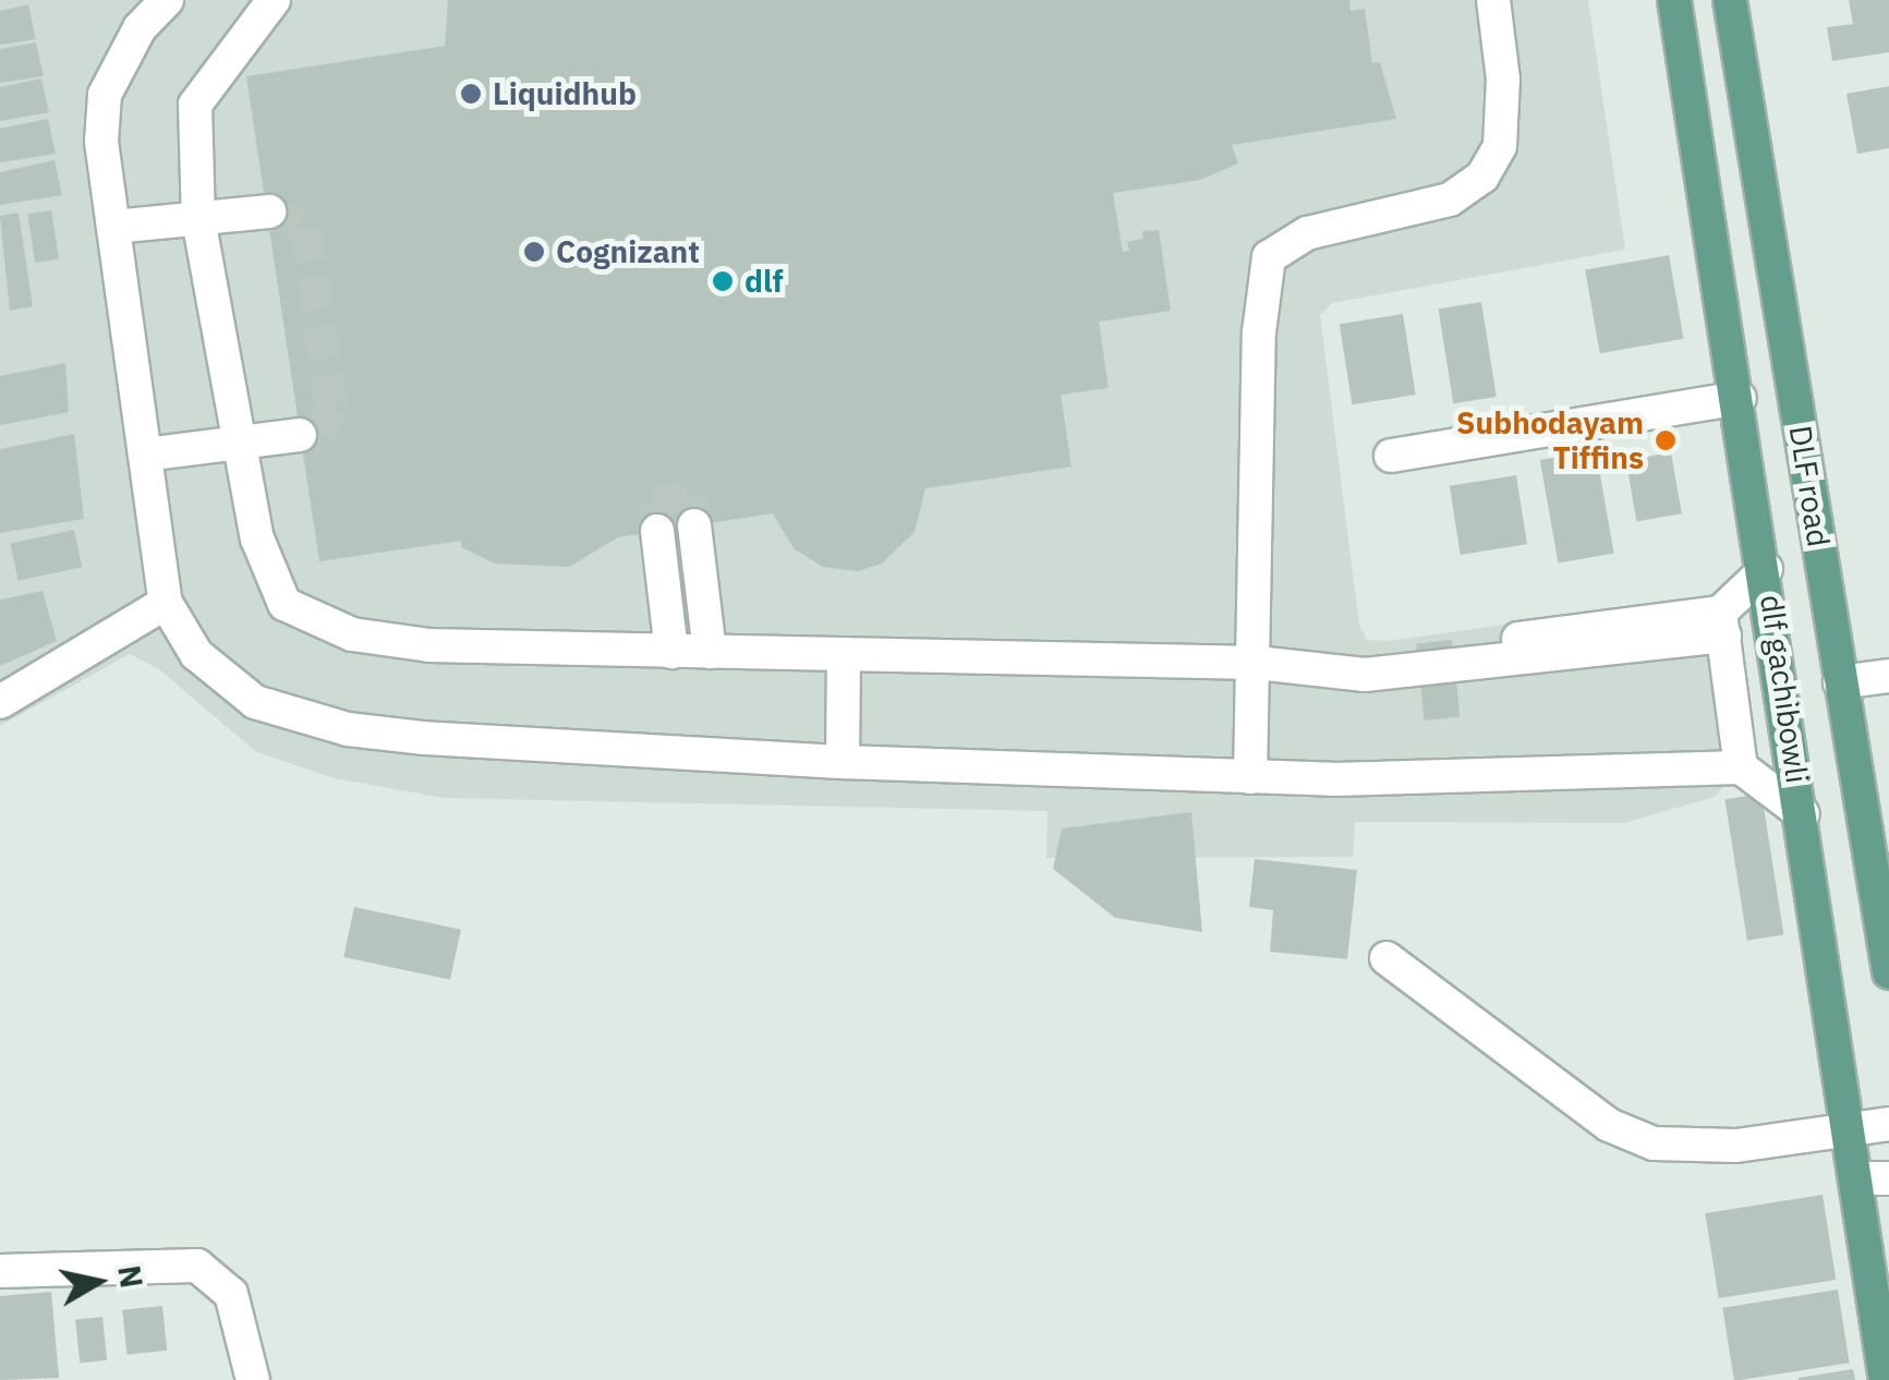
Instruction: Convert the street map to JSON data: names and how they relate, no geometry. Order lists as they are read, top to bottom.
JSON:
{
  "streets": {
    "main road": ["DLF road", "dlf gachibowli"]
  },
  "places": [
    "Liquidhub",
    "Cognizant",
    "dlf",
    "Subhodayam Tiffins"
  ],
  "north": "right"
}
